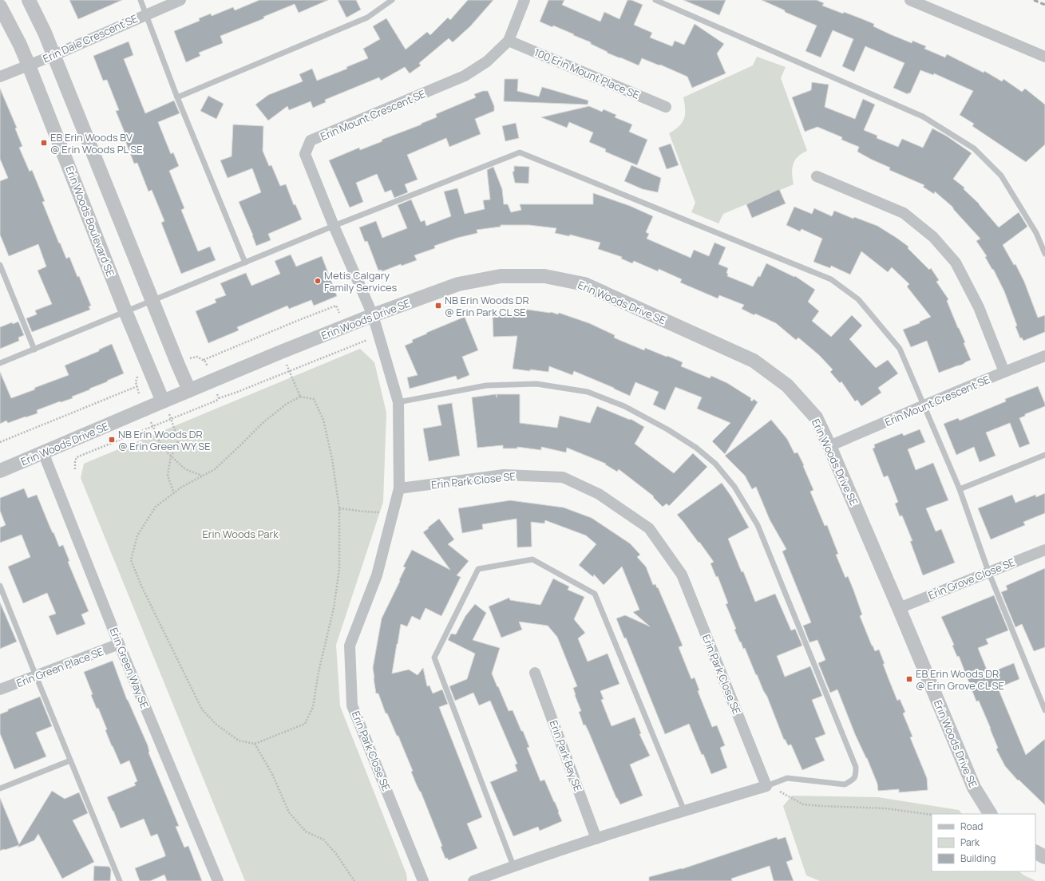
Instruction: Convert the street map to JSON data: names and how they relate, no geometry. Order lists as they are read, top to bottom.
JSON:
{
  "streets": {
    "street": [
      "Erin Dale Crescent SE",
      "100 Erin Mount Place SE",
      "Erin Mount Crescent SE",
      "Erin Woods Boulevard SE",
      "Erin Woods Drive SE",
      "Erin Park Close SE",
      "Erin Grove Close SE",
      "Erin Green Place SE",
      "Erin Green Way SE",
      "Erin Park Bay SE"
    ]
  },
  "crossings": [
    ["Erin Dale Crescent SE", "Erin Woods Boulevard SE"],
    ["100 Erin Mount Place SE", "Erin Mount Crescent SE"],
    ["Erin Mount Crescent SE", "Erin Woods Drive SE"],
    ["Erin Mount Crescent SE", "Erin Park Close SE"],
    ["Erin Woods Boulevard SE", "Erin Woods Drive SE"],
    ["Erin Woods Drive SE", "Erin Park Close SE"],
    ["Erin Woods Drive SE", "Erin Grove Close SE"],
    ["Erin Woods Drive SE", "Erin Green Way SE"],
    ["Erin Green Place SE", "Erin Green Way SE"]
  ],
  "parks": ["Erin Woods Park"],
  "places": {
    "transit": [
      "EB Erin Woods BV @ Erin Woods PL SE",
      "NB Erin Woods DR @ Erin Park CL SE",
      "NB Erin Woods DR @ Erin Green WY SE",
      "EB Erin Woods DR @ Erin Grove CL SE"
    ],
    "other": ["Metis Calgary Family Services"]
  },
  "legend": ["Road", "Park", "Building"]
}
